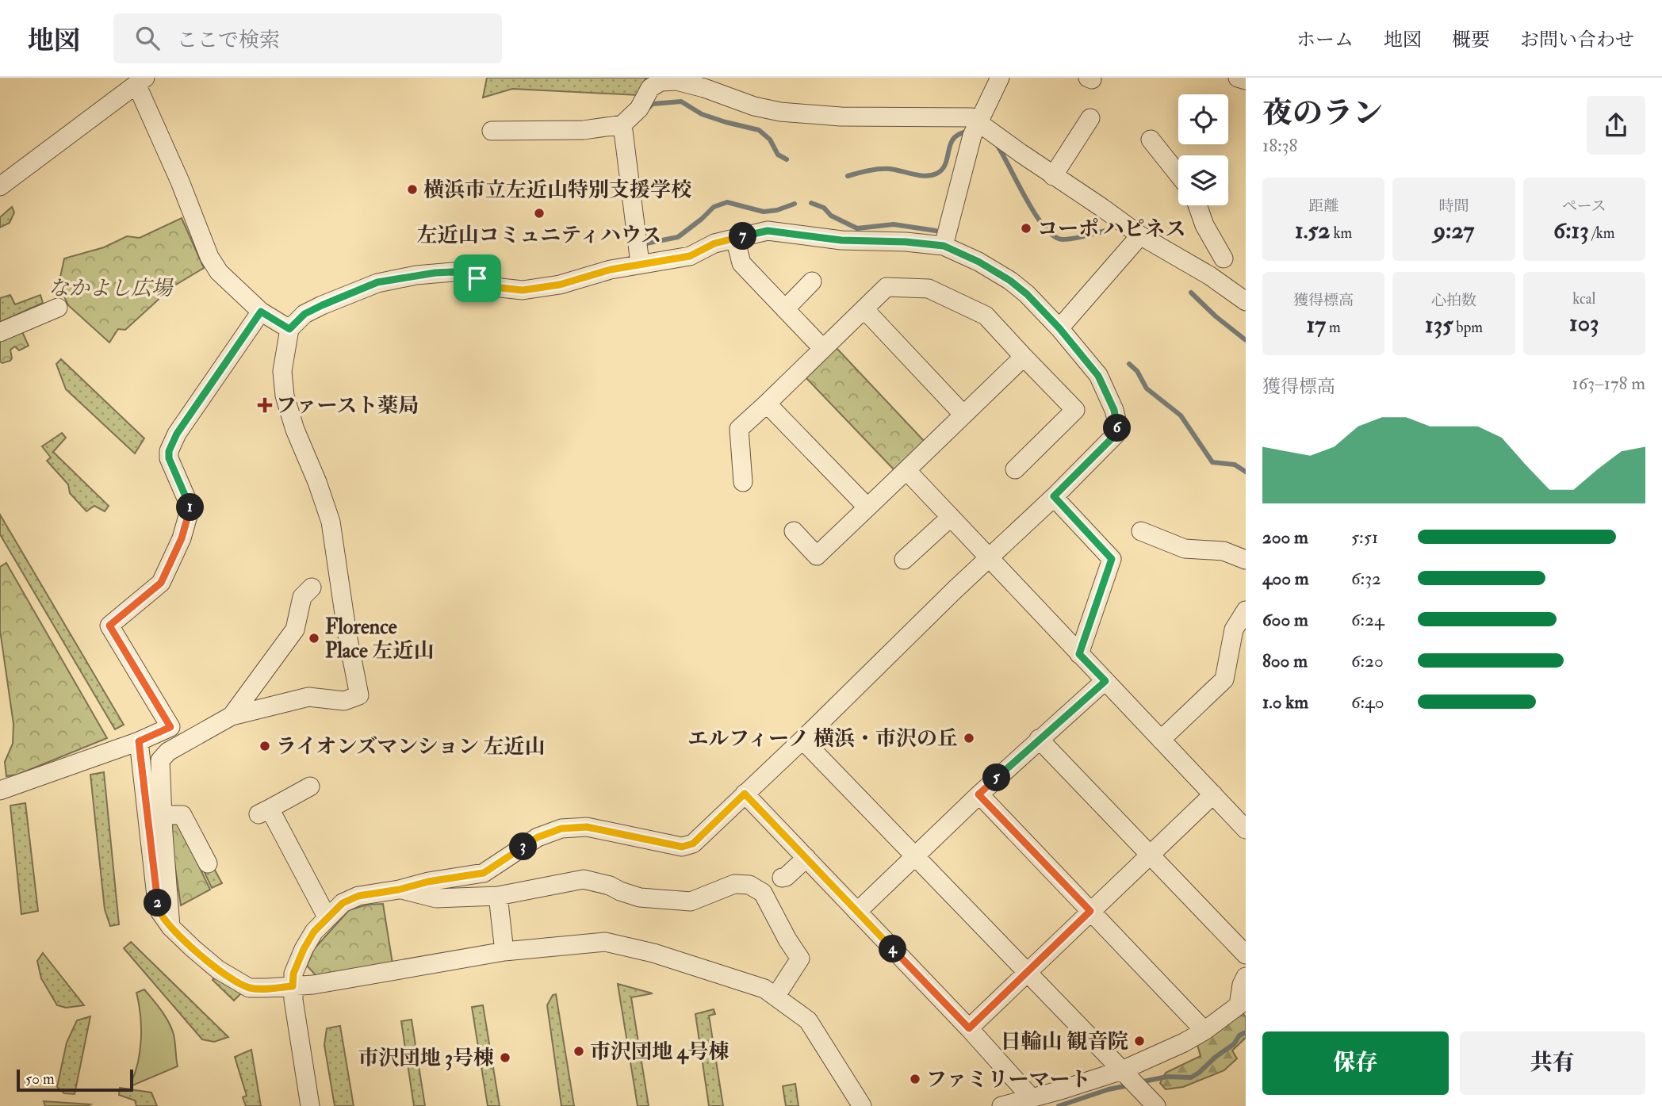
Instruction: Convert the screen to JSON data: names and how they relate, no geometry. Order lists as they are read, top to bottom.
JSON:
{
  "parks": ["なかよし広場"],
  "places": {
    "other": [
      "横浜市立左近山特別支援学校",
      "左近山コミュニティハウス",
      "コーポ ハピネス",
      "Florence Place 左近山",
      "エルフィーノ 横浜・市沢の丘",
      "ライオンズマンション 左近山",
      "日輪山 観音院",
      "市沢団地 4号棟",
      "市沢団地 3号棟",
      "ファミリーマート"
    ],
    "health": ["ファースト薬局"]
  },
  "scale_bar": "50 m",
  "page": {
    "header": "地図",
    "search": "ここで検索",
    "nav": [
      "ホーム",
      "地図",
      "概要",
      "お問い合わせ"
    ],
    "heading": ["夜のラン", "18:38"],
    "stats": [
      ["距離", "1.52 km"],
      ["時間", "9:27"],
      ["ペース", "6:13 /km"],
      ["獲得標高", "17 m"],
      ["心拍数", "135 bpm"],
      ["kcal", "103"]
    ],
    "pins": [
      "7",
      "6",
      "1",
      "5",
      "3",
      "2",
      "4"
    ],
    "chart": ["獲得標高", "163–178 m"],
    "list": [
      {
        "name": "200 m",
        "note": "5:51"
      },
      {
        "name": "400 m",
        "note": "6:32"
      },
      {
        "name": "600 m",
        "note": "6:24"
      },
      {
        "name": "800 m",
        "note": "6:20"
      },
      {
        "name": "1.0 km",
        "note": "6:40"
      }
    ],
    "buttons": ["保存", "共有"],
    "scale": "50 m"
  }
}
